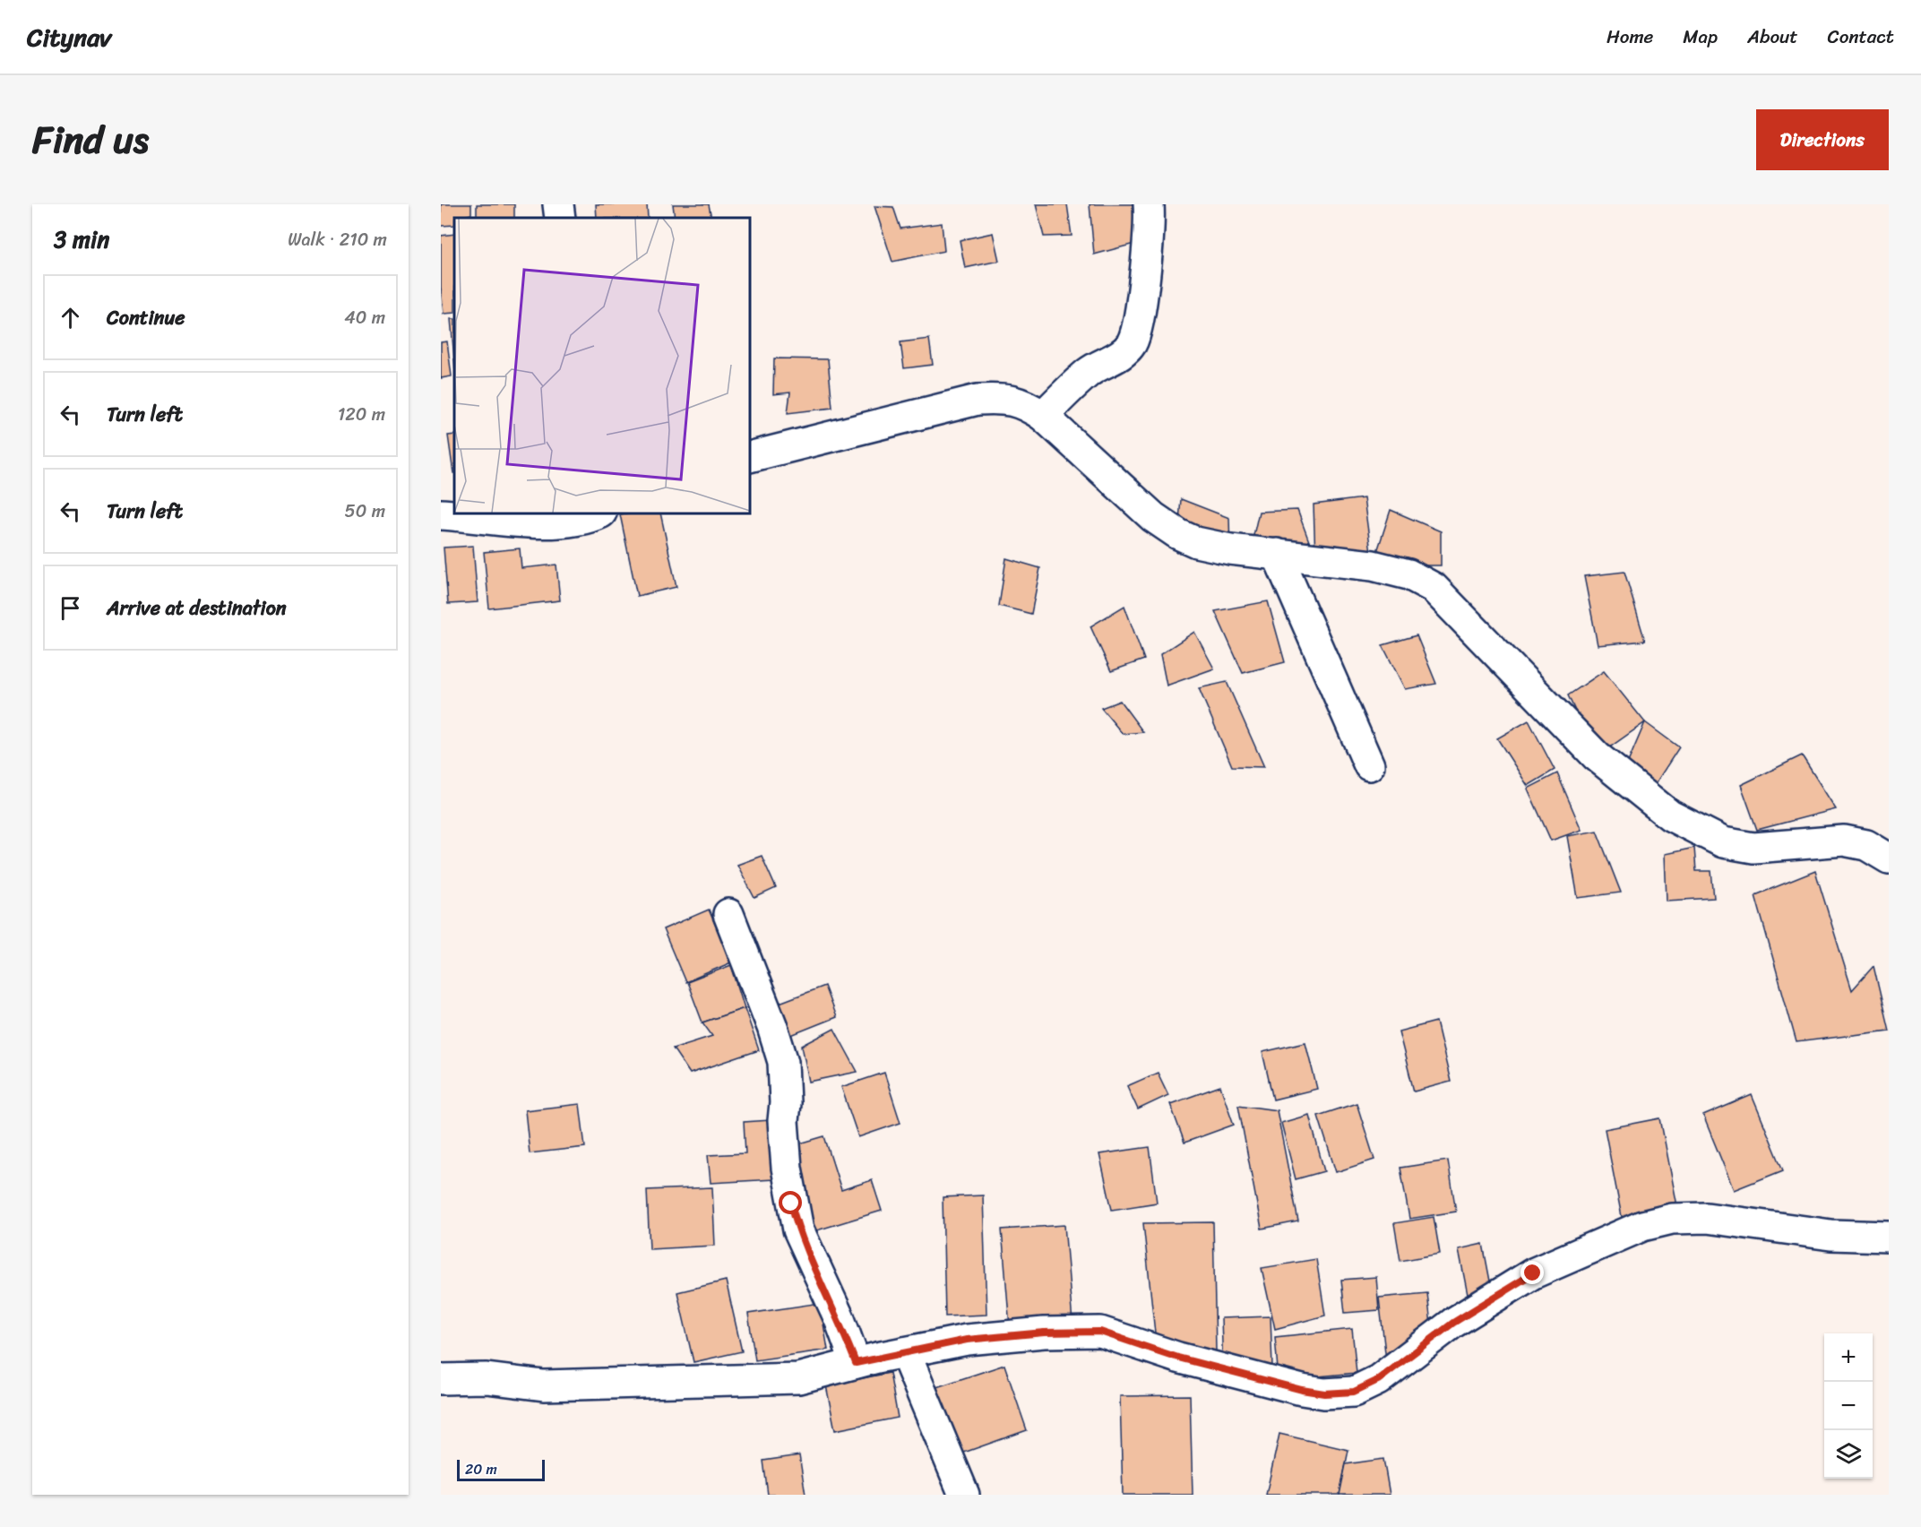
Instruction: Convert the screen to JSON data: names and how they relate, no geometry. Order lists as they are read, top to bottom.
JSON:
{
  "scale_bar": "20 m",
  "page": {
    "header": "Citynav",
    "nav": [
      "Home",
      "Map",
      "About",
      "Contact"
    ],
    "title": "Find us",
    "buttons": "Directions",
    "heading": ["3 min", "Walk · 210 m"],
    "list": [
      ["Continue", "40 m"],
      ["Turn left", "120 m"],
      ["Turn left", "50 m"],
      "Arrive at destination"
    ],
    "map_buttons": ["+", "−"],
    "scale": "20 m"
  }
}
